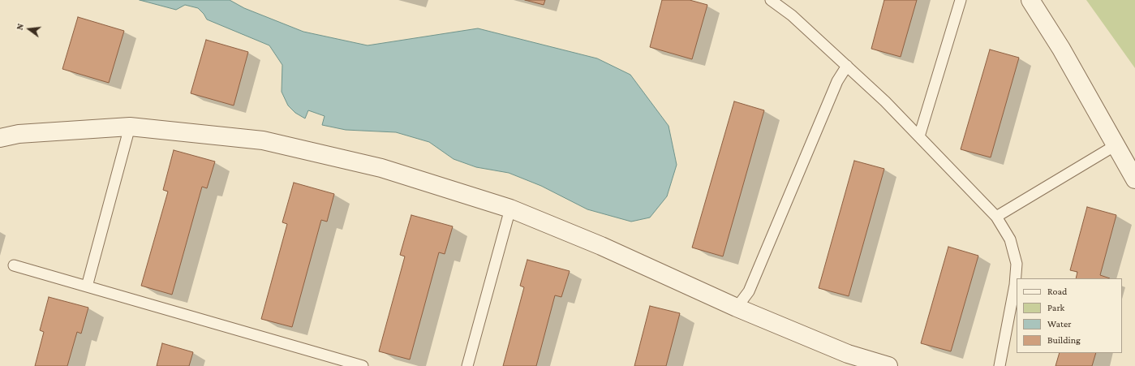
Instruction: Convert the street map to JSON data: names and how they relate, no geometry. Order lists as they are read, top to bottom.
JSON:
{
  "legend": [
    "Road",
    "Park",
    "Water",
    "Building"
  ],
  "north": "left"
}
